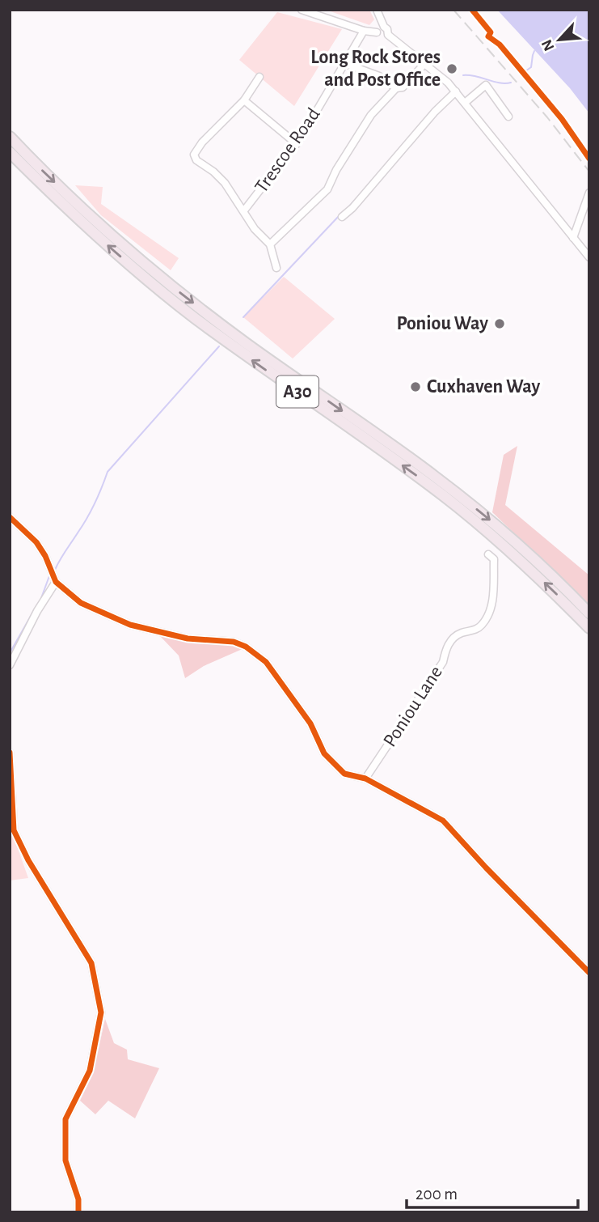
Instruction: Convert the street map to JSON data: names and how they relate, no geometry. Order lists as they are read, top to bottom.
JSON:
{
  "streets": {
    "highway": ["A30"],
    "street": ["Trescoe Road", "Poniou Lane"]
  },
  "places": ["Long Rock Stores and Post Office", "Poniou Way", "Cuxhaven Way"],
  "scale_bar": "200 m",
  "north": "bottom left"
}
